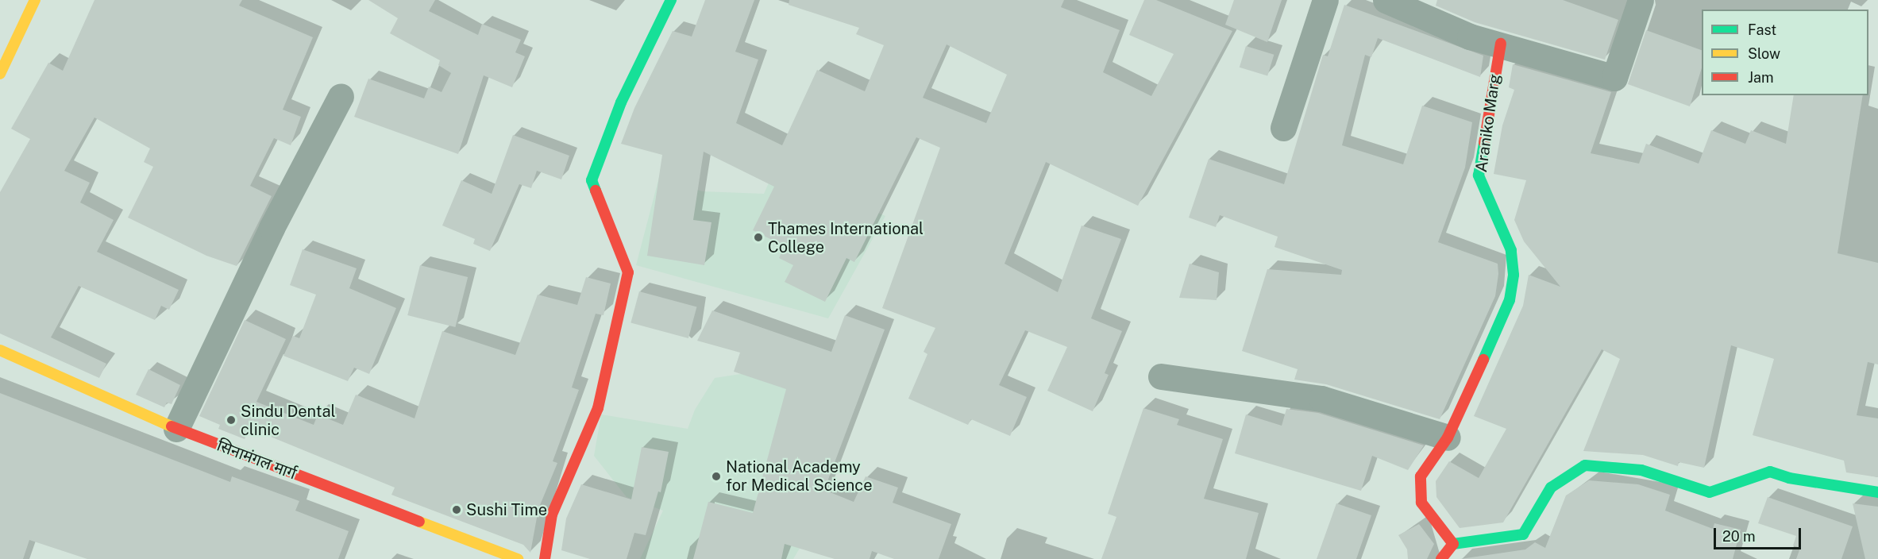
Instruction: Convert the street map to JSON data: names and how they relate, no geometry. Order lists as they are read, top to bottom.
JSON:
{
  "streets": {
    "street": ["Araniko Marg", "सिनामंगल मार्ग"]
  },
  "places": [
    "Thames International College",
    "Sindu Dental clinic",
    "National Academy for Medical Science",
    "Sushi Time"
  ],
  "legend": ["Fast", "Slow", "Jam"],
  "scale_bar": "20 m"
}
